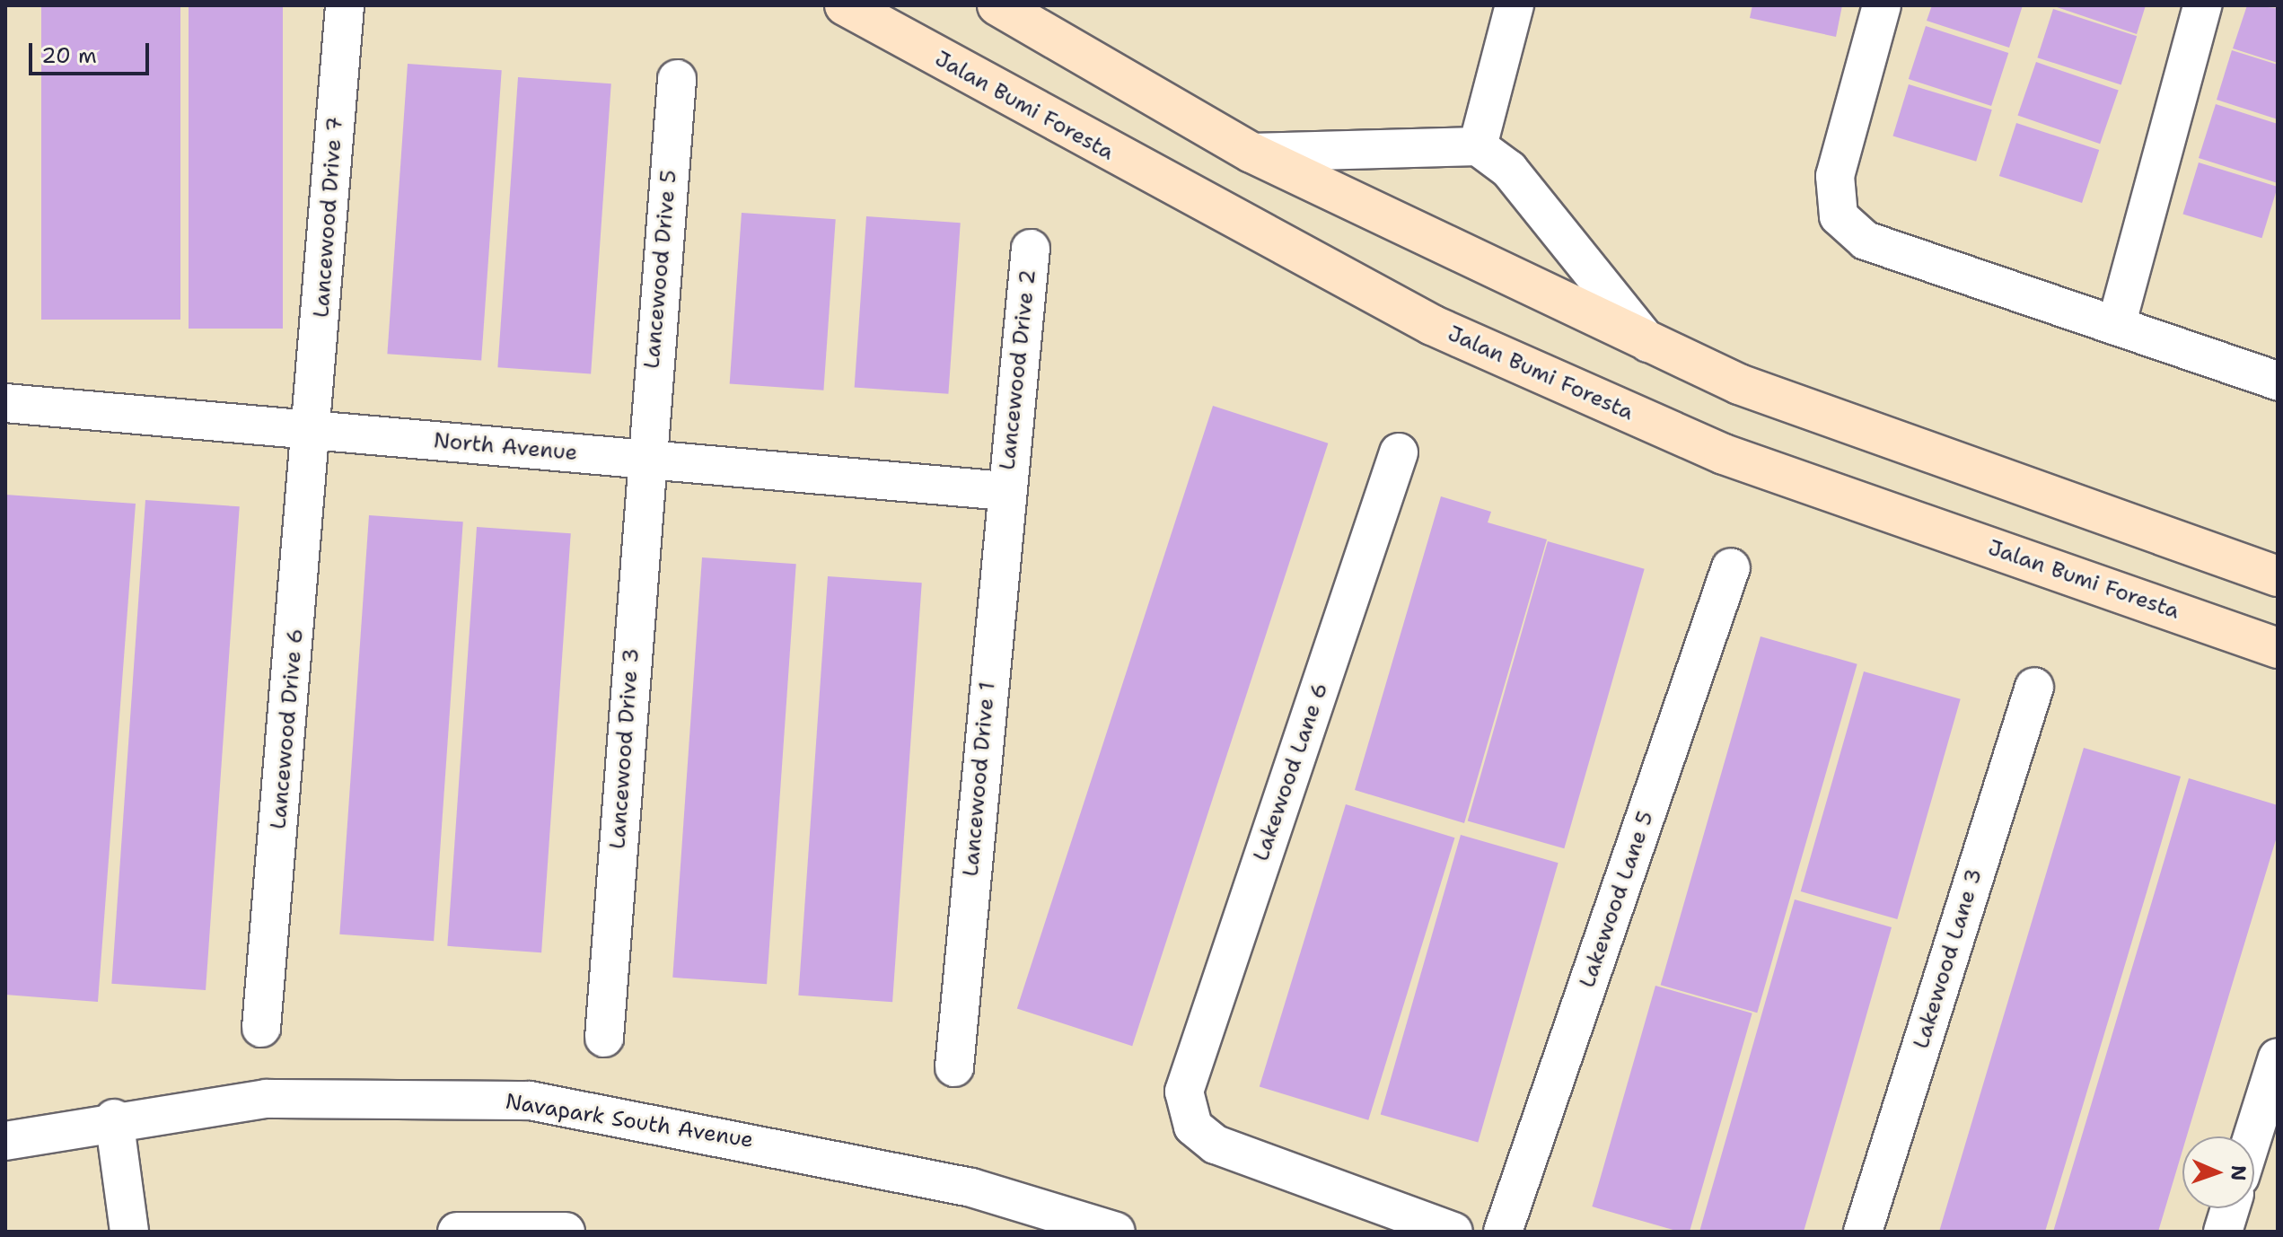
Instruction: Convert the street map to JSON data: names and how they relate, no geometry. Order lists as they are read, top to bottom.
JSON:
{
  "streets": {
    "main road": ["Jalan Bumi Foresta"],
    "street": [
      "Lancewood Drive 7",
      "Lancewood Drive 5",
      "Lancewood Drive 2",
      "North Avenue",
      "Lancewood Drive 6",
      "Lancewood Drive 3",
      "Lakewood Lane 6",
      "Lancewood Drive 1",
      "Lakewood Lane 5",
      "Lakewood Lane 3",
      "Navapark South Avenue"
    ]
  },
  "crossings": [
    ["Lancewood Drive 7", "North Avenue"],
    ["Lancewood Drive 7", "Lancewood Drive 6"],
    ["Lancewood Drive 5", "North Avenue"],
    ["Lancewood Drive 5", "Lancewood Drive 3"],
    ["Lancewood Drive 2", "North Avenue"],
    ["Lancewood Drive 2", "Lancewood Drive 1"],
    ["North Avenue", "Lancewood Drive 6"],
    ["North Avenue", "Lancewood Drive 3"],
    ["North Avenue", "Lancewood Drive 1"]
  ],
  "scale_bar": "20 m",
  "north": "right"
}
